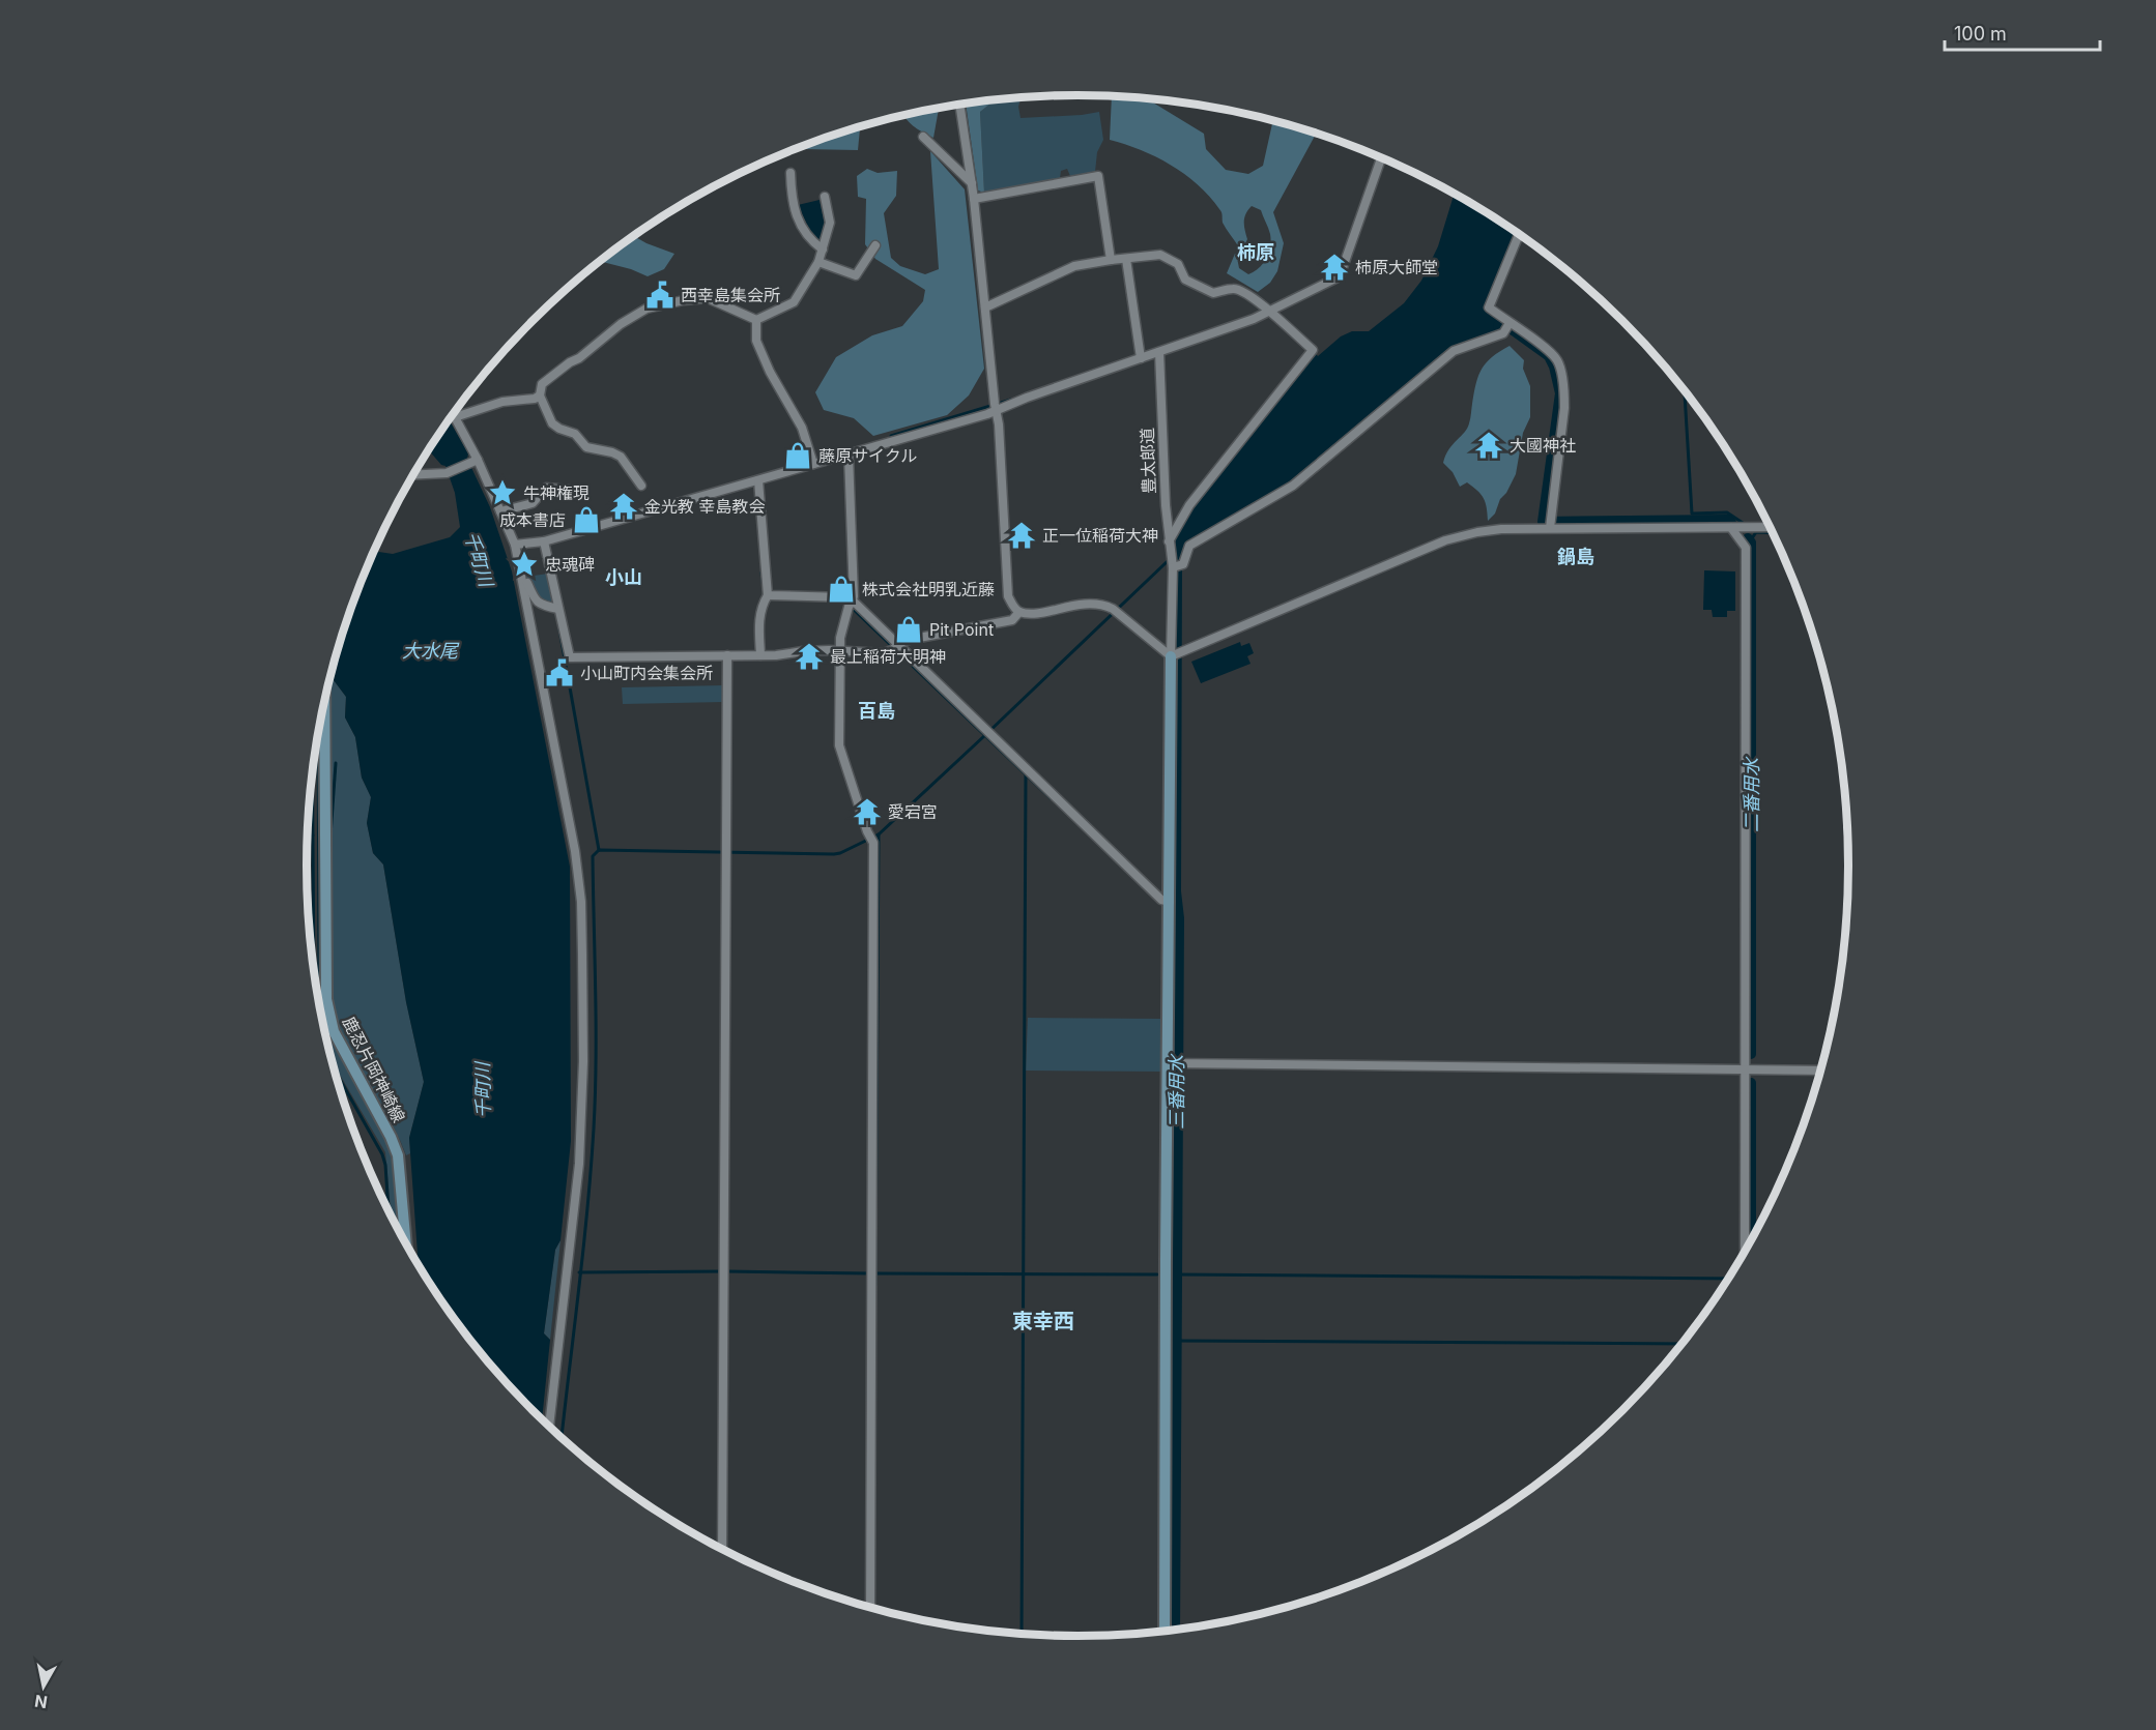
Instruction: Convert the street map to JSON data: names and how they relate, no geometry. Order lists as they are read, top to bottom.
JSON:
{
  "streets": {
    "street": ["豊太郎道", "鹿忍片岡神崎線"]
  },
  "districts": [
    "柿原",
    "鍋島",
    "小山",
    "百島",
    "東幸西"
  ],
  "water": [
    "千町川",
    "大水尾",
    "二番用水",
    "三番用水"
  ],
  "places": {
    "temple": [
      "柿原大師堂",
      "大國神社",
      "金光教 幸島教会",
      "正一位稲荷大神",
      "最上稲荷大明神",
      "愛宕宮"
    ],
    "public building": ["西幸島集会所", "小山町内会集会所"],
    "shop": [
      "藤原サイクル",
      "成本書店",
      "株式会社明乳近藤",
      "Pit Point"
    ],
    "place": ["牛神権現", "忠魂碑"]
  },
  "scale_bar": "100 m",
  "north": "bottom"
}
